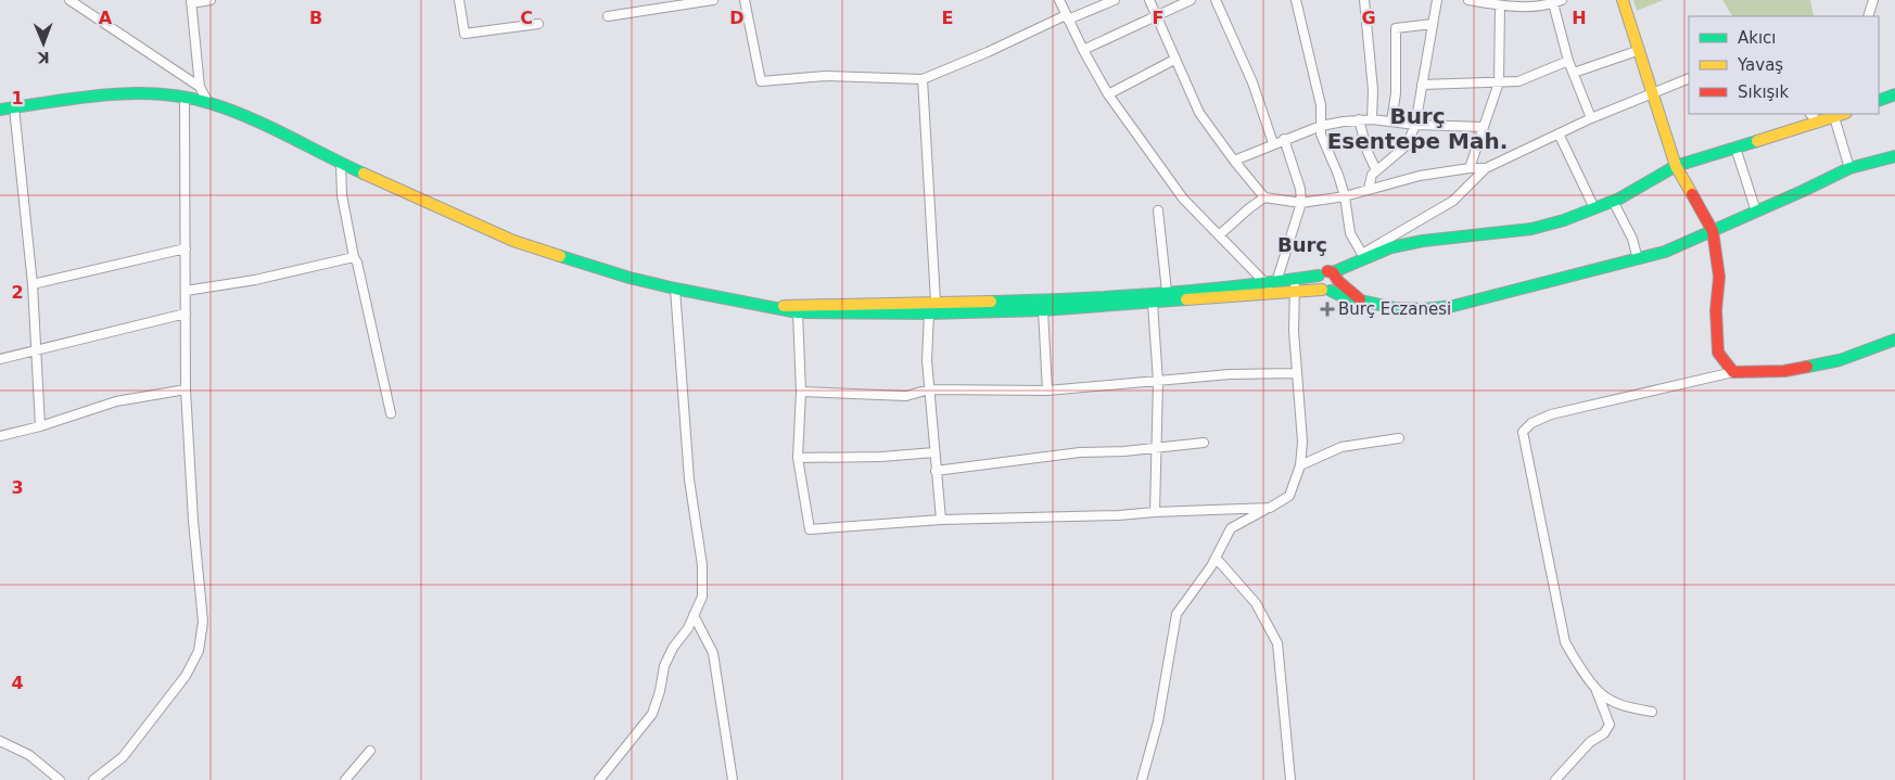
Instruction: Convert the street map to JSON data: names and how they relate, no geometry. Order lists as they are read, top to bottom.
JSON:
{
  "districts": ["Burç Esentepe Mah.", "Burç"],
  "places": {
    "health": ["Burç Eczanesi"]
  },
  "legend": ["Akıcı", "Yavaş", "Sıkışık"],
  "north": "bottom",
  "grid": {
    "columns": [
      "A",
      "B",
      "C",
      "D",
      "E",
      "F",
      "G",
      "H"
    ],
    "rows": [
      "1",
      "2",
      "3",
      "4"
    ]
  }
}
